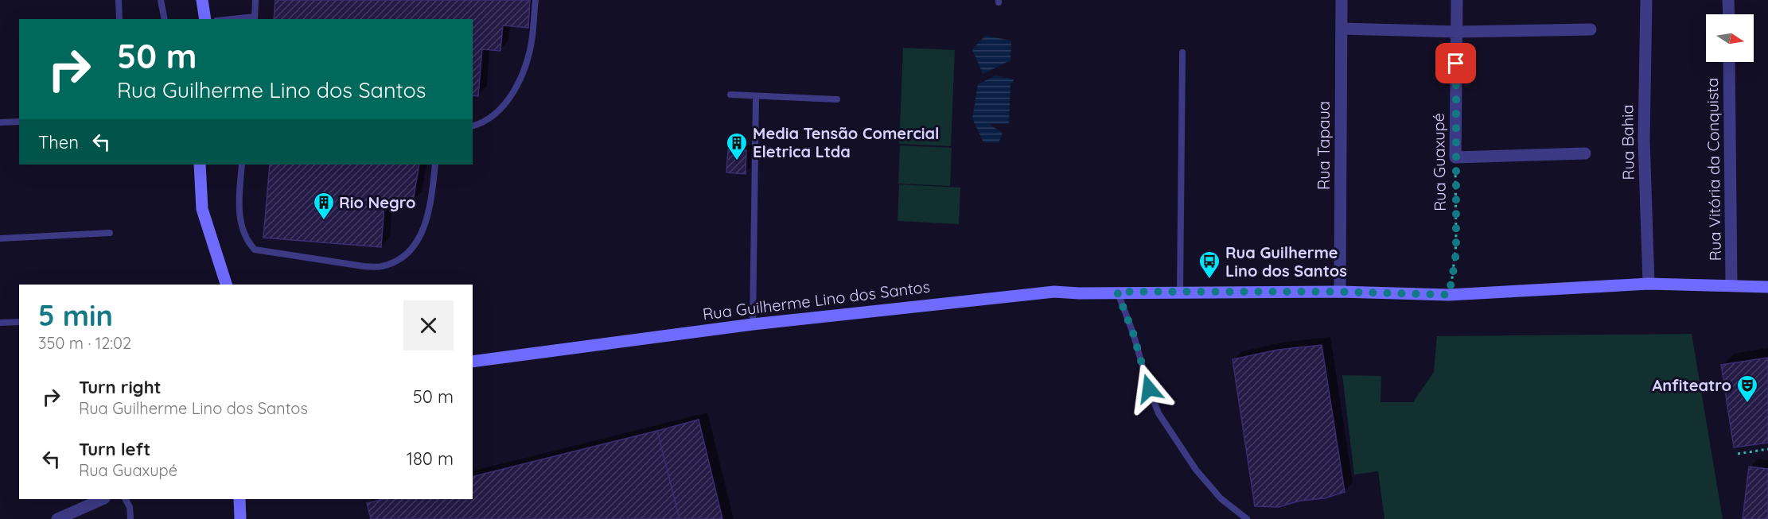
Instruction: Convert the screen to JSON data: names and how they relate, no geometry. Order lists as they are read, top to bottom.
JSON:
{
  "streets": {
    "street": [
      "Rua Bahia",
      "Rua Tapaua",
      "Rua Guaxupé",
      "Rua Vitória da Conquista",
      "Rua Guilherme Lino dos Santos"
    ]
  },
  "crossings": [
    ["Rua Bahia", "Rua Guilherme Lino dos Santos"],
    ["Rua Tapaua", "Rua Guilherme Lino dos Santos"],
    ["Rua Guaxupé", "Rua Guilherme Lino dos Santos"],
    ["Rua Vitória da Conquista", "Rua Guilherme Lino dos Santos"]
  ],
  "places": {
    "building": ["Media Tensão Comercial Eletrica Ltda", "Rio Negro"],
    "bus stop": ["Rua Guilherme Lino dos Santos"],
    "theatre": ["Anfiteatro"]
  },
  "north": "right",
  "page": {
    "turn": ["50 m", "Rua Guilherme Lino dos Santos"],
    "then": "Then",
    "heading": ["5 min", "350 m · 12:02"],
    "list": [
      {
        "name": "Turn right",
        "note": "Rua Guilherme Lino dos Santos",
        "value": "50 m"
      },
      {
        "name": "Turn left",
        "note": "Rua Guaxupé",
        "value": "180 m"
      }
    ]
  }
}
